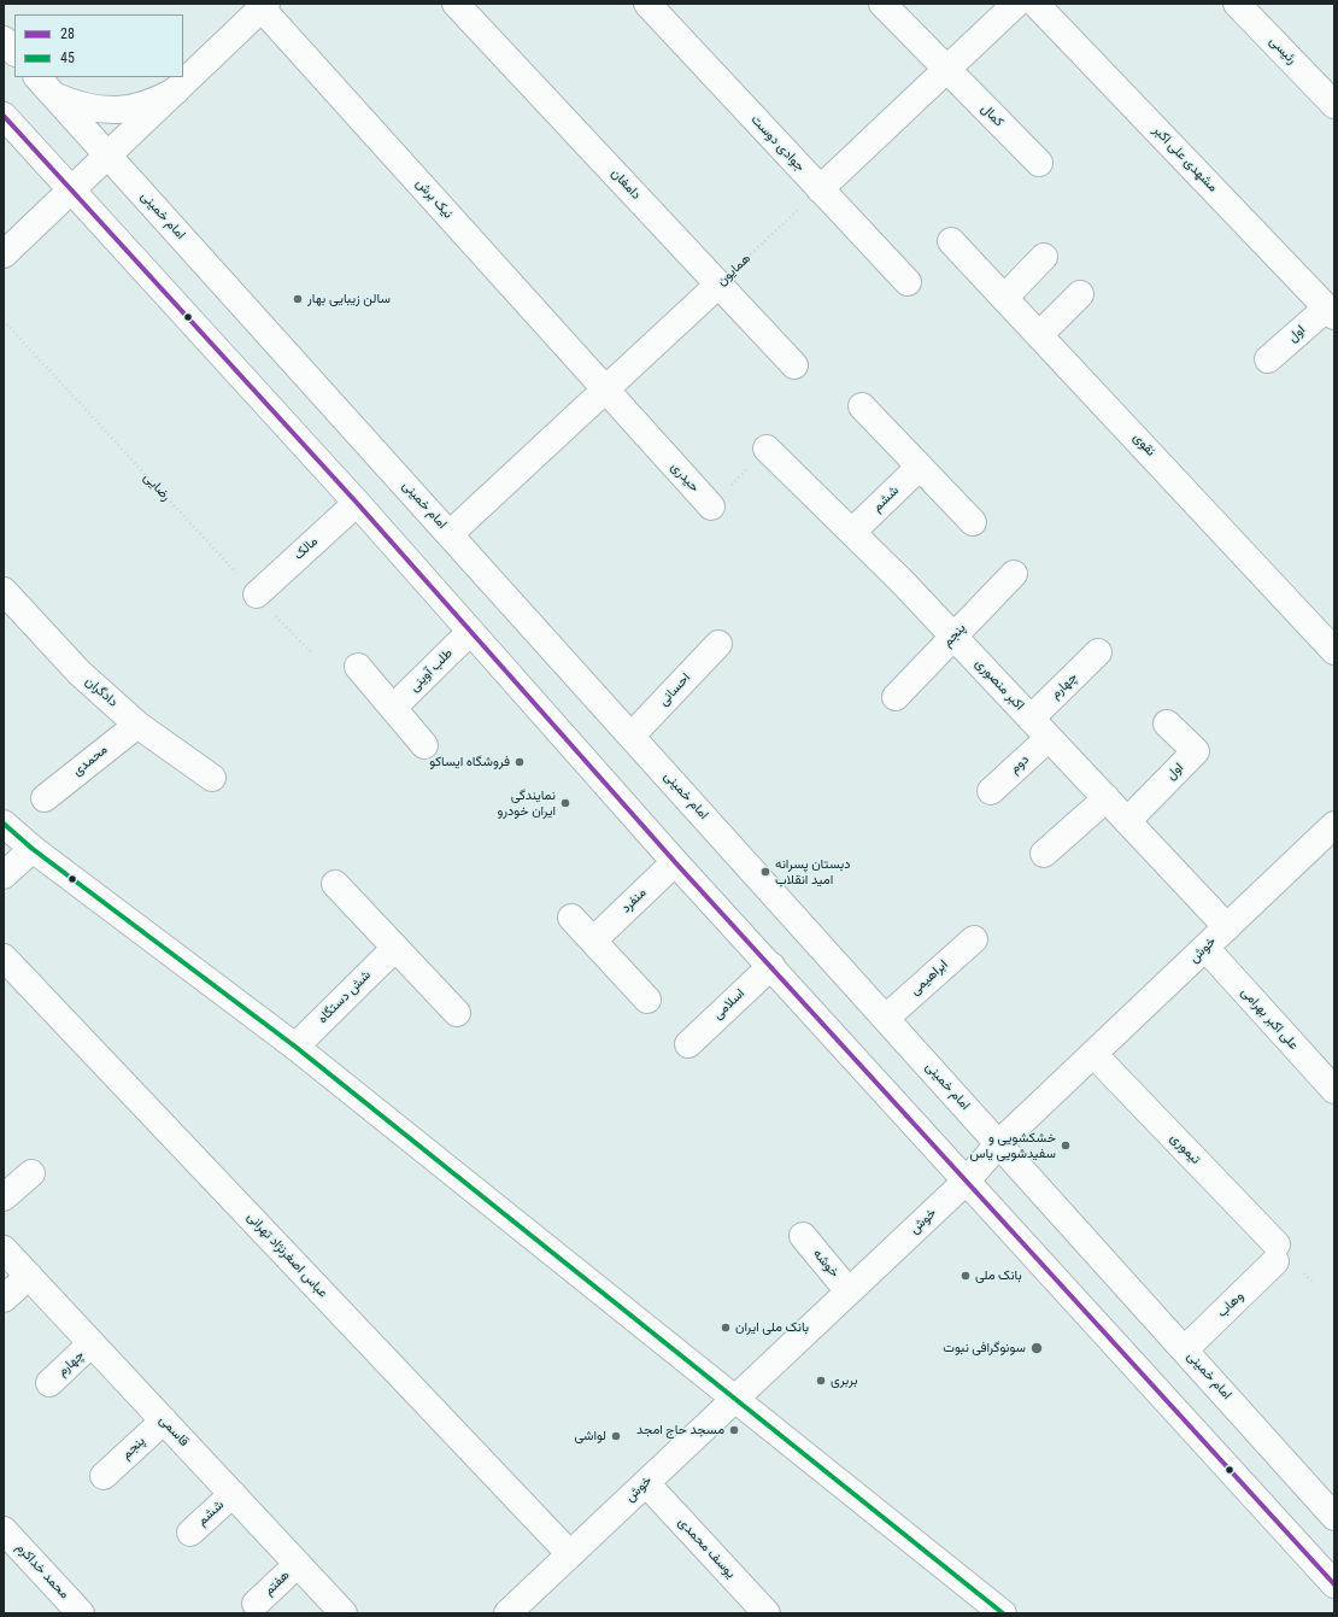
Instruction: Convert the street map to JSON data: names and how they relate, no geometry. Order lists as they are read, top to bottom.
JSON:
{
  "streets": {
    "street": [
      "رئیسی",
      "کمال",
      "جوادی دوست",
      "مشهدی علی اکبر",
      "دامغان",
      "نیک برش",
      "امام خمینی",
      "همایون",
      "اول",
      "نقوی",
      "حیدری",
      "ششم",
      "مالک",
      "پنجم",
      "طلب آوینی",
      "اکبر منصوری",
      "چهارم",
      "احسانی",
      "دادگران",
      "محمدی",
      "دوم",
      "منفرد",
      "خوش",
      "ابراهیمی",
      "شش دستگاه",
      "اسلامی",
      "علی اکبر بهرامی",
      "تیموری",
      "عباس اصغرنژاد تهرانی",
      "خوشه",
      "وهاب",
      "قاسمی",
      "یوسف محمدی",
      "محمد خداکرم",
      "هفتم"
    ],
    "path": ["رضایی"]
  },
  "crossings": [
    ["جوادی دوست", "همایون"],
    ["مشهدی علی اکبر", "اول"],
    ["دامغان", "همایون"],
    ["نیک برش", "همایون"],
    ["نیک برش", "حیدری"],
    ["امام خمینی", "همایون"],
    ["امام خمینی", "احسانی"],
    ["امام خمینی", "خوش"],
    ["امام خمینی", "ابراهیمی"],
    ["امام خمینی", "وهاب"],
    ["همایون", "حیدری"],
    ["اول", "اکبر منصوری"],
    ["رضایی", "مالک"],
    ["ششم", "اکبر منصوری"],
    ["ششم", "قاسمی"],
    ["پنجم", "اکبر منصوری"],
    ["پنجم", "قاسمی"],
    ["اکبر منصوری", "چهارم"],
    ["اکبر منصوری", "دوم"],
    ["اکبر منصوری", "خوش"],
    ["چهارم", "قاسمی"],
    ["دادگران", "محمدی"],
    ["خوش", "علی اکبر بهرامی"],
    ["خوش", "تیموری"],
    ["خوش", "عباس اصغرنژاد تهرانی"],
    ["خوش", "خوشه"],
    ["خوش", "یوسف محمدی"],
    ["تیموری", "وهاب"],
    ["قاسمی", "هفتم"]
  ],
  "places": [
    "سالن زیبایی بهار",
    "فروشگاه ایساکو",
    "نمایندگی ایران خودرو",
    "دبستان پسرانه امید انقلاب",
    "خشکشویی و سفیدشویی یاس",
    "بانک ملی",
    "بانک ملی ایران",
    "سونوگرافی نبوت",
    "بربری",
    "مسجد حاج امجد",
    "لواشی"
  ],
  "lines": ["transit line 28", "transit line 45"],
  "legend": ["28", "45"]
}
